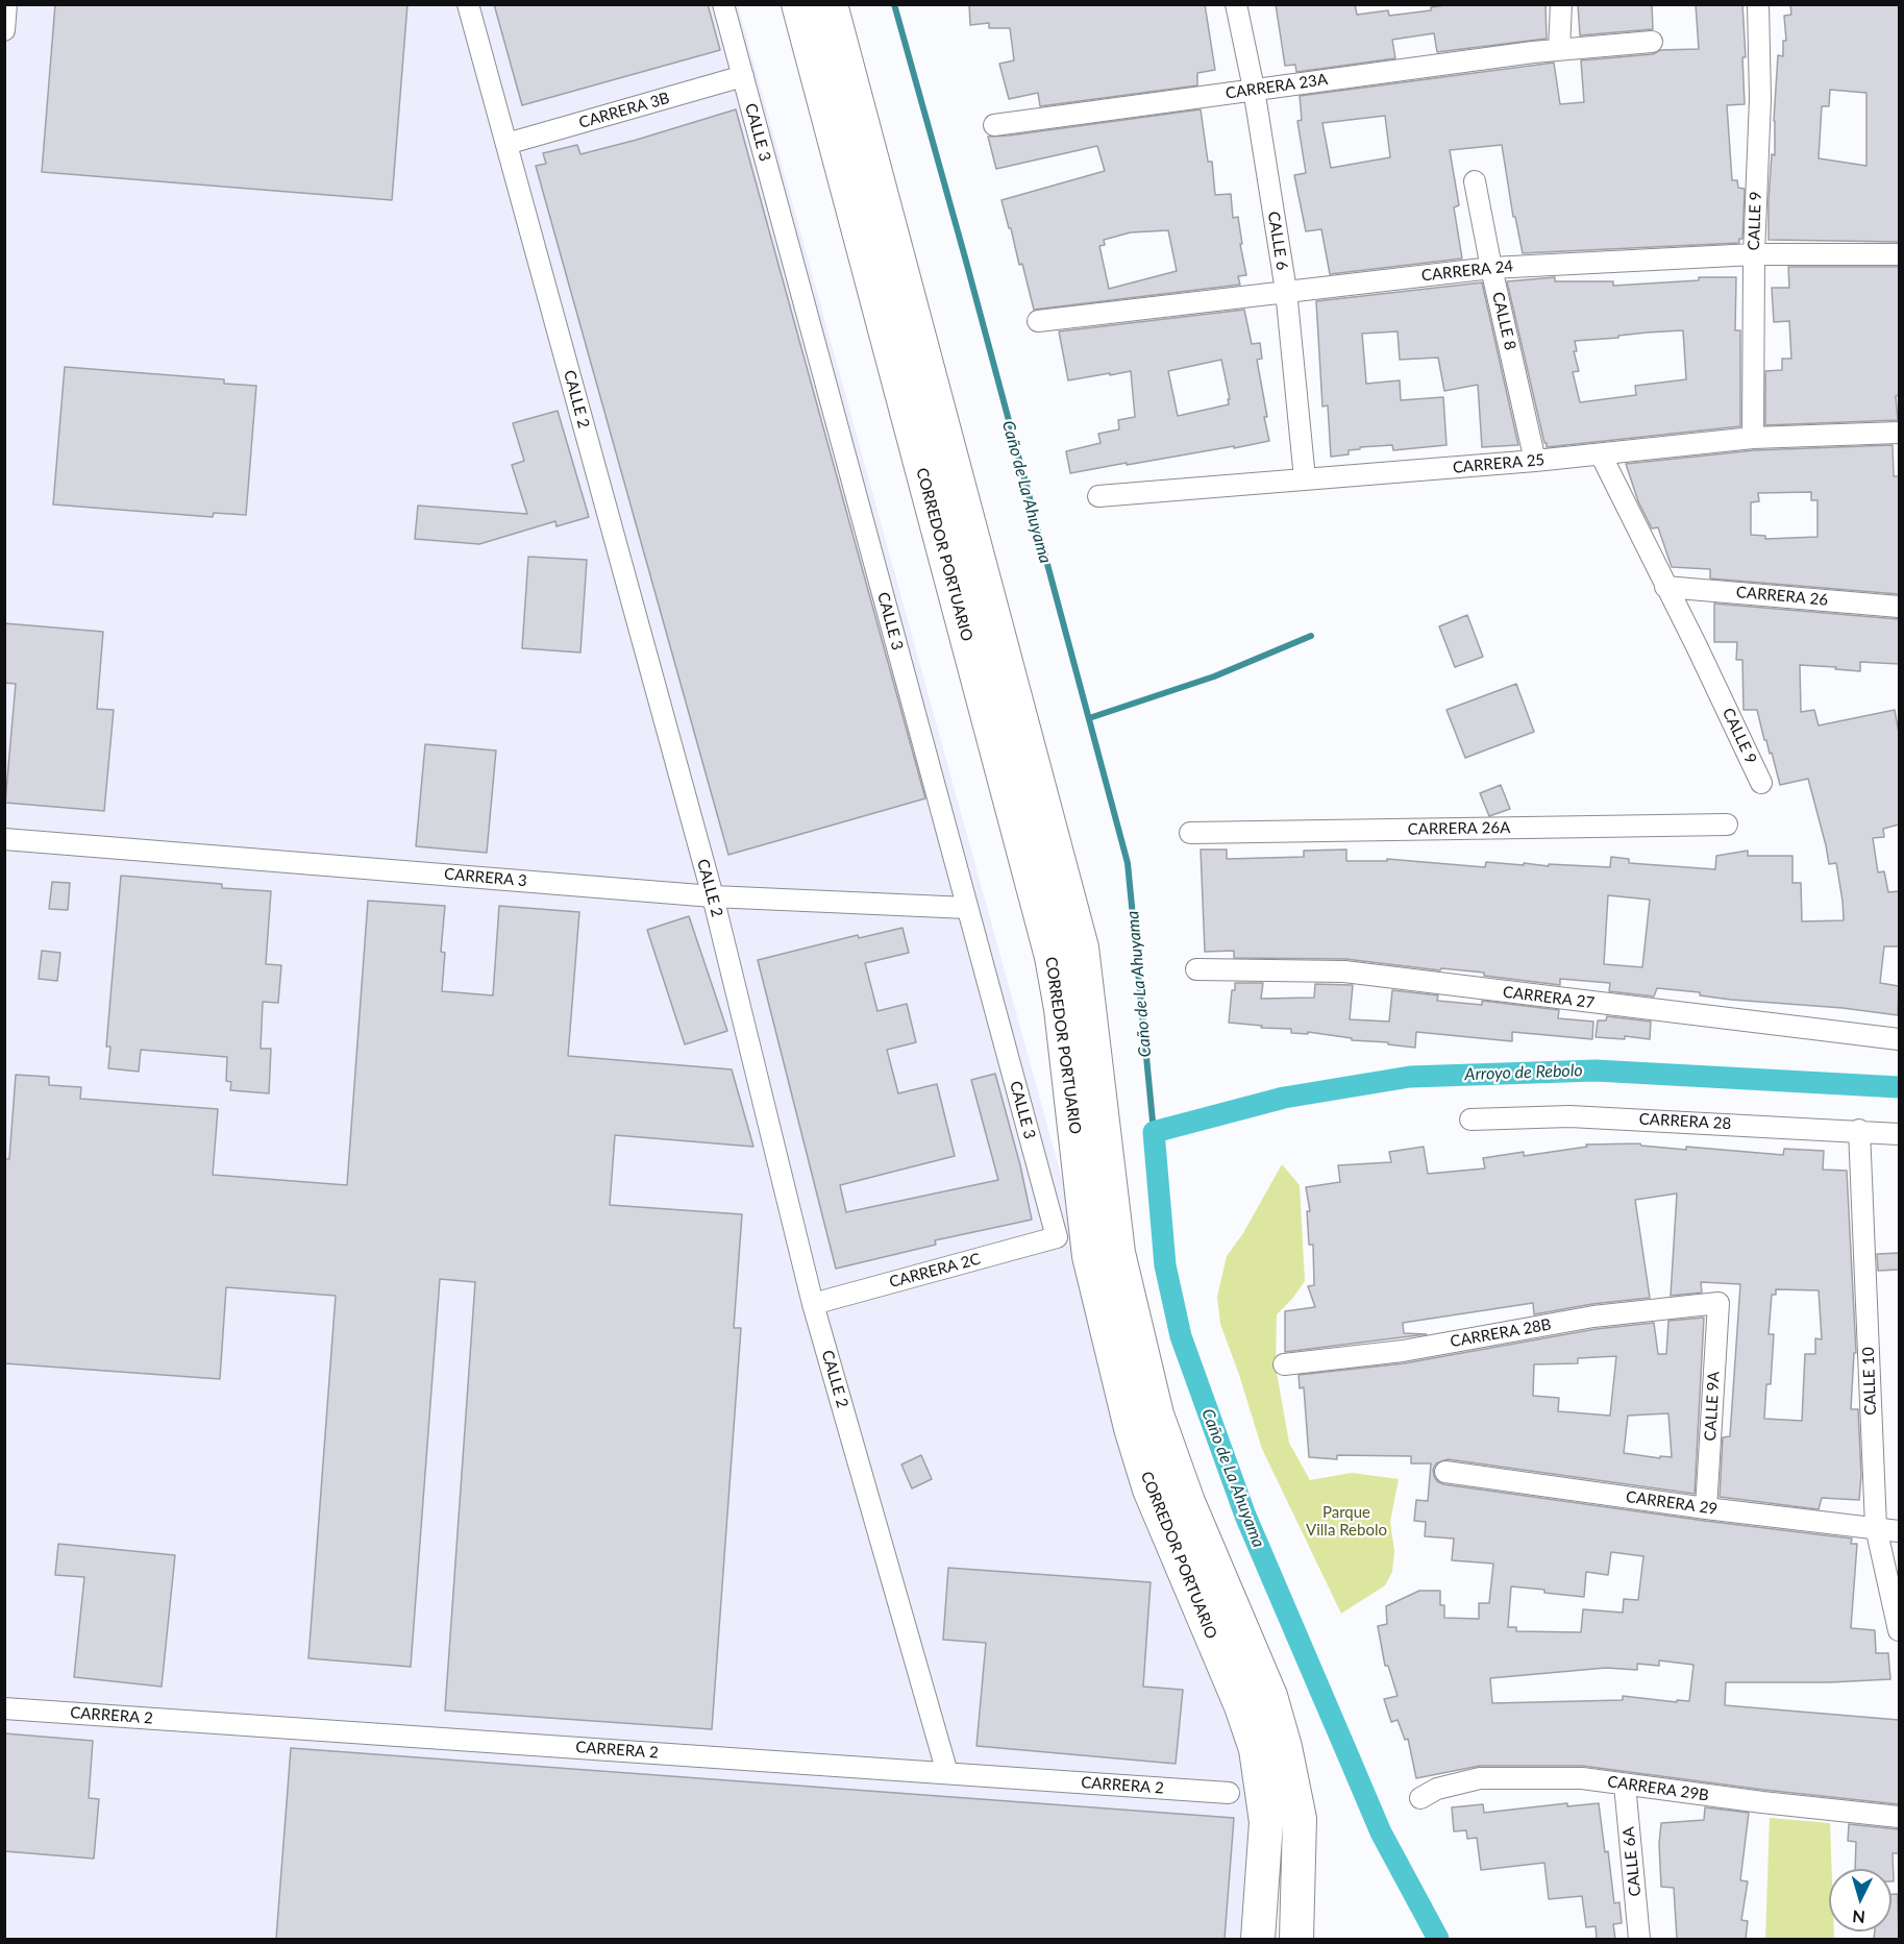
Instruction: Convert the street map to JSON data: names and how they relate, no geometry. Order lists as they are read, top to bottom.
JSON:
{
  "streets": {
    "main road": ["CORREDOR PORTUARIO"],
    "street": [
      "CARRERA 23A",
      "CARRERA 3B",
      "CALLE 3",
      "CALLE 9",
      "CALLE 6",
      "CARRERA 24",
      "CALLE 8",
      "CALLE 2",
      "CARRERA 25",
      "CARRERA 26",
      "CARRERA 26A",
      "CARRERA 3",
      "CARRERA 27",
      "CARRERA 28",
      "CARRERA 2C",
      "CARRERA 28B",
      "CALLE 10",
      "CALLE 9A",
      "CARRERA 29",
      "CARRERA 2",
      "CARRERA 29B",
      "CALLE 6A"
    ]
  },
  "crossings": [
    ["CARRERA 23A", "CALLE 6"],
    ["CARRERA 3B", "CALLE 3"],
    ["CARRERA 3B", "CALLE 2"],
    ["CALLE 3", "CORREDOR PORTUARIO"],
    ["CALLE 3", "CARRERA 3"],
    ["CALLE 3", "CARRERA 2C"],
    ["CALLE 9", "CARRERA 24"],
    ["CALLE 9", "CARRERA 25"],
    ["CALLE 9", "CARRERA 26"],
    ["CALLE 6", "CARRERA 24"],
    ["CALLE 6", "CARRERA 25"],
    ["CARRERA 24", "CALLE 8"],
    ["CALLE 8", "CARRERA 25"],
    ["CALLE 2", "CARRERA 3"],
    ["CALLE 2", "CARRERA 2C"],
    ["CALLE 2", "CARRERA 2"],
    ["CORREDOR PORTUARIO", "CARRERA 2C"],
    ["CARRERA 28", "CALLE 10"],
    ["CARRERA 28B", "CALLE 9A"],
    ["CALLE 10", "CARRERA 29"],
    ["CALLE 9A", "CARRERA 29"],
    ["CARRERA 29B", "CALLE 6A"]
  ],
  "water": ["Caño de La Ahuyama", "Arroyo de Rebolo"],
  "parks": ["Parque Villa Rebolo"],
  "north": "bottom"
}
